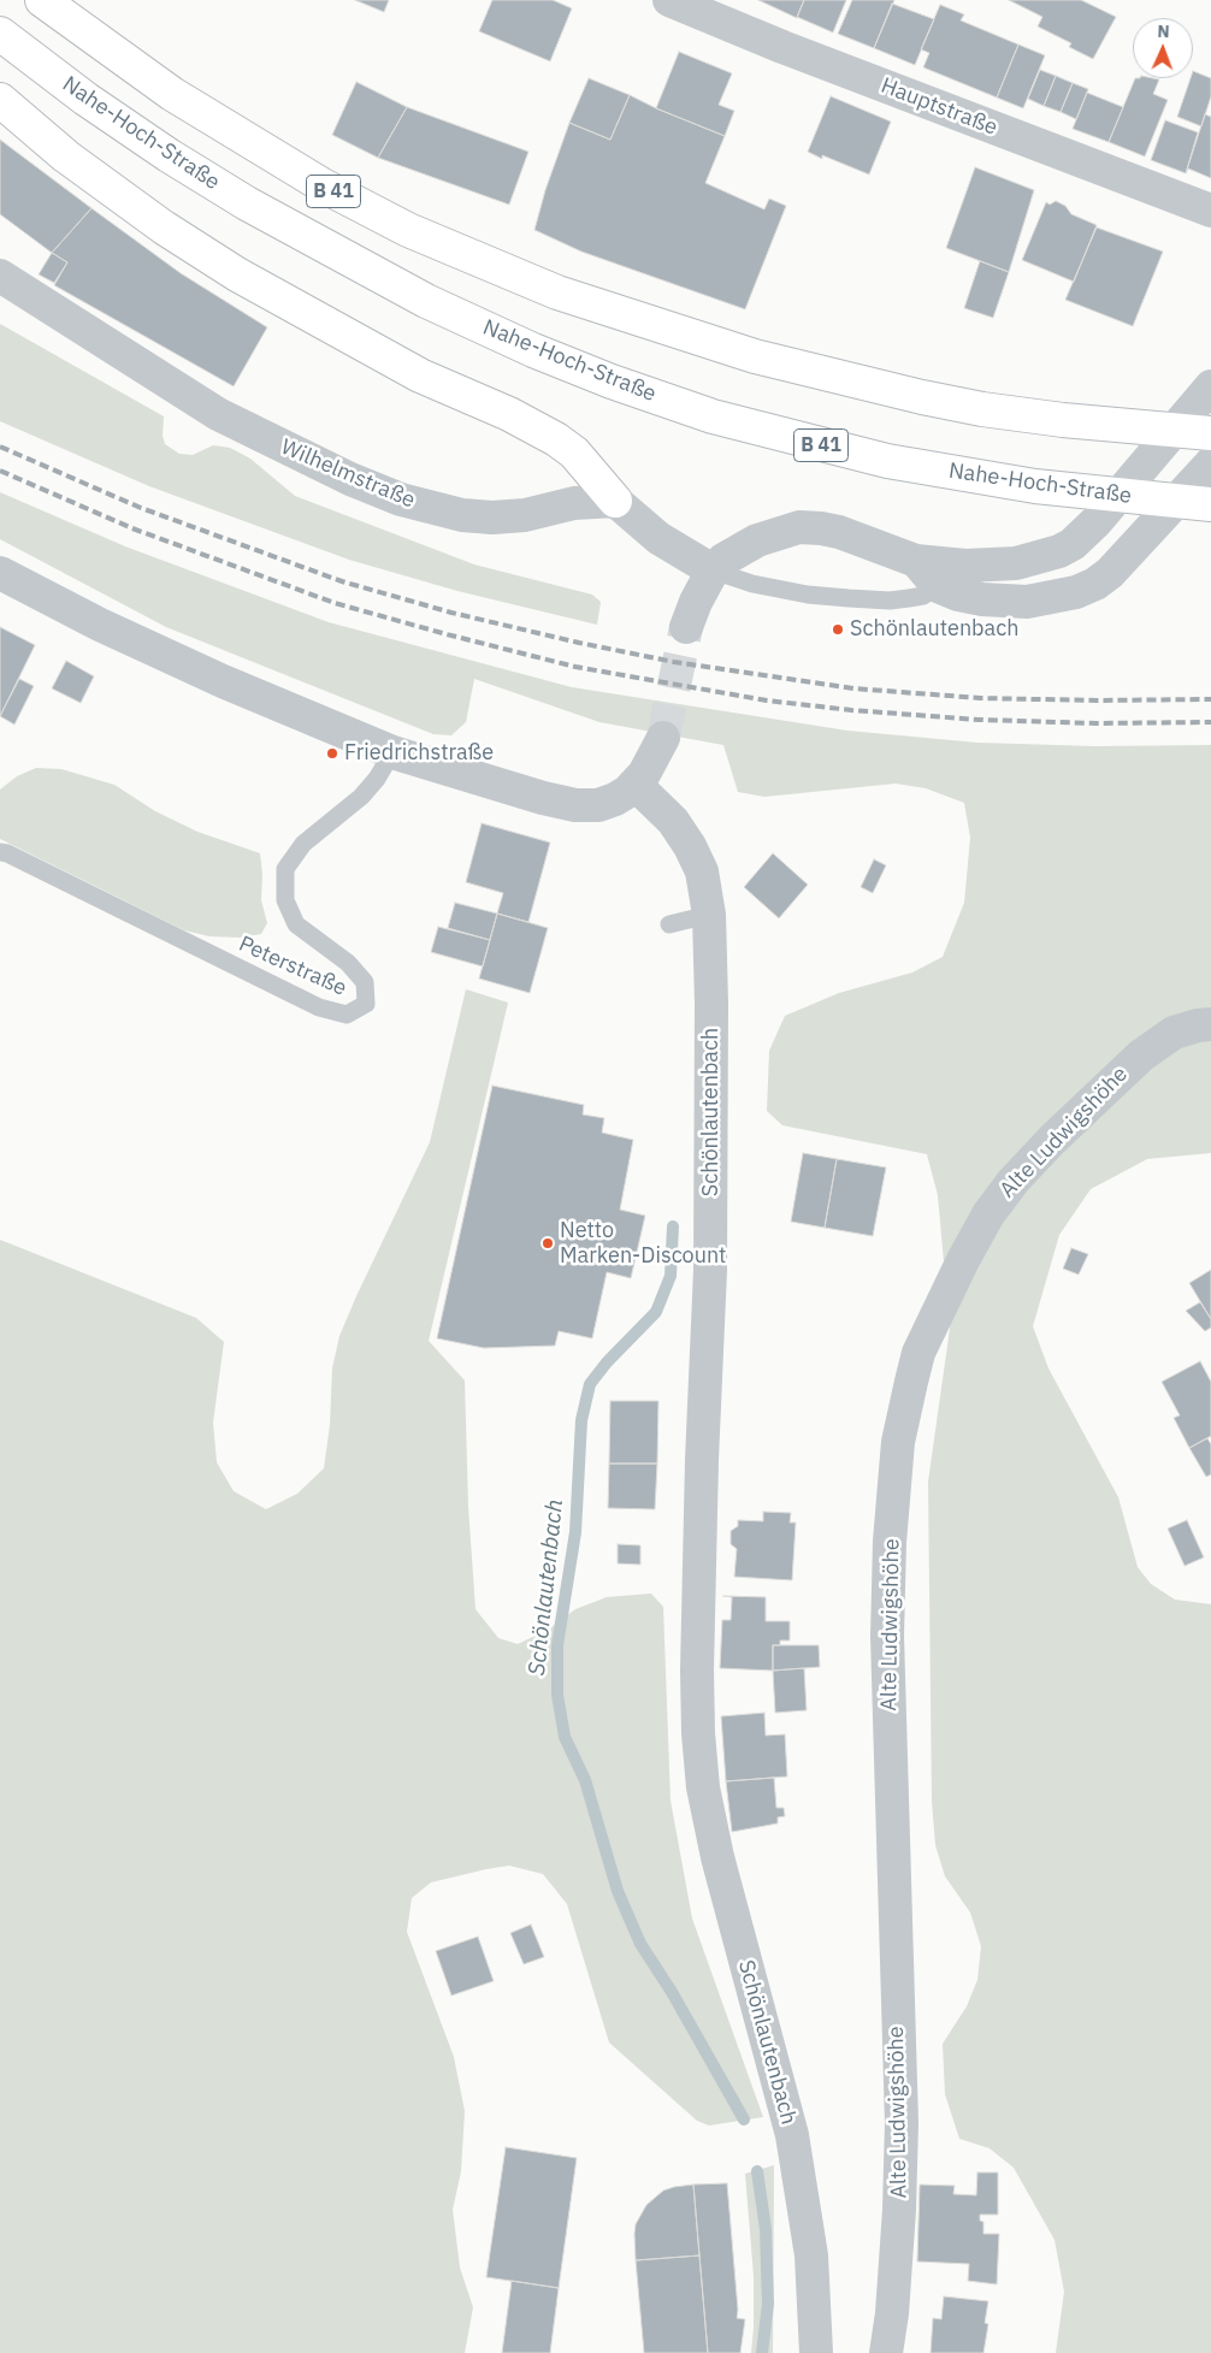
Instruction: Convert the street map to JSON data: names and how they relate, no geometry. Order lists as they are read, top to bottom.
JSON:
{
  "streets": {
    "main road": ["Nahe-Hoch-Straße", "B 41"],
    "street": [
      "Hauptstraße",
      "Wilhelmstraße",
      "Schönlautenbach",
      "Alte Ludwigshöhe"
    ],
    "lane": ["Peterstraße"]
  },
  "water": ["Schönlautenbach"],
  "places": ["Schönlautenbach", "Friedrichstraße", "Netto Marken-Discount"],
  "north": "top"
}
